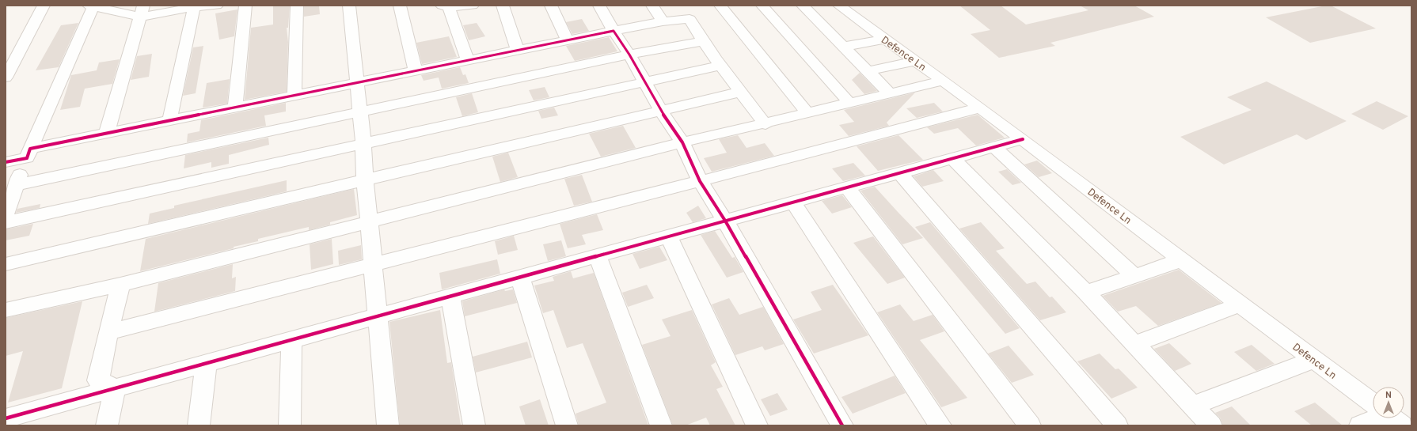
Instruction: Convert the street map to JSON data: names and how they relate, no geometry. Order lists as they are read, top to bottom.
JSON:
{
  "streets": {
    "street": ["Defence Ln"]
  },
  "north": "top"
}
